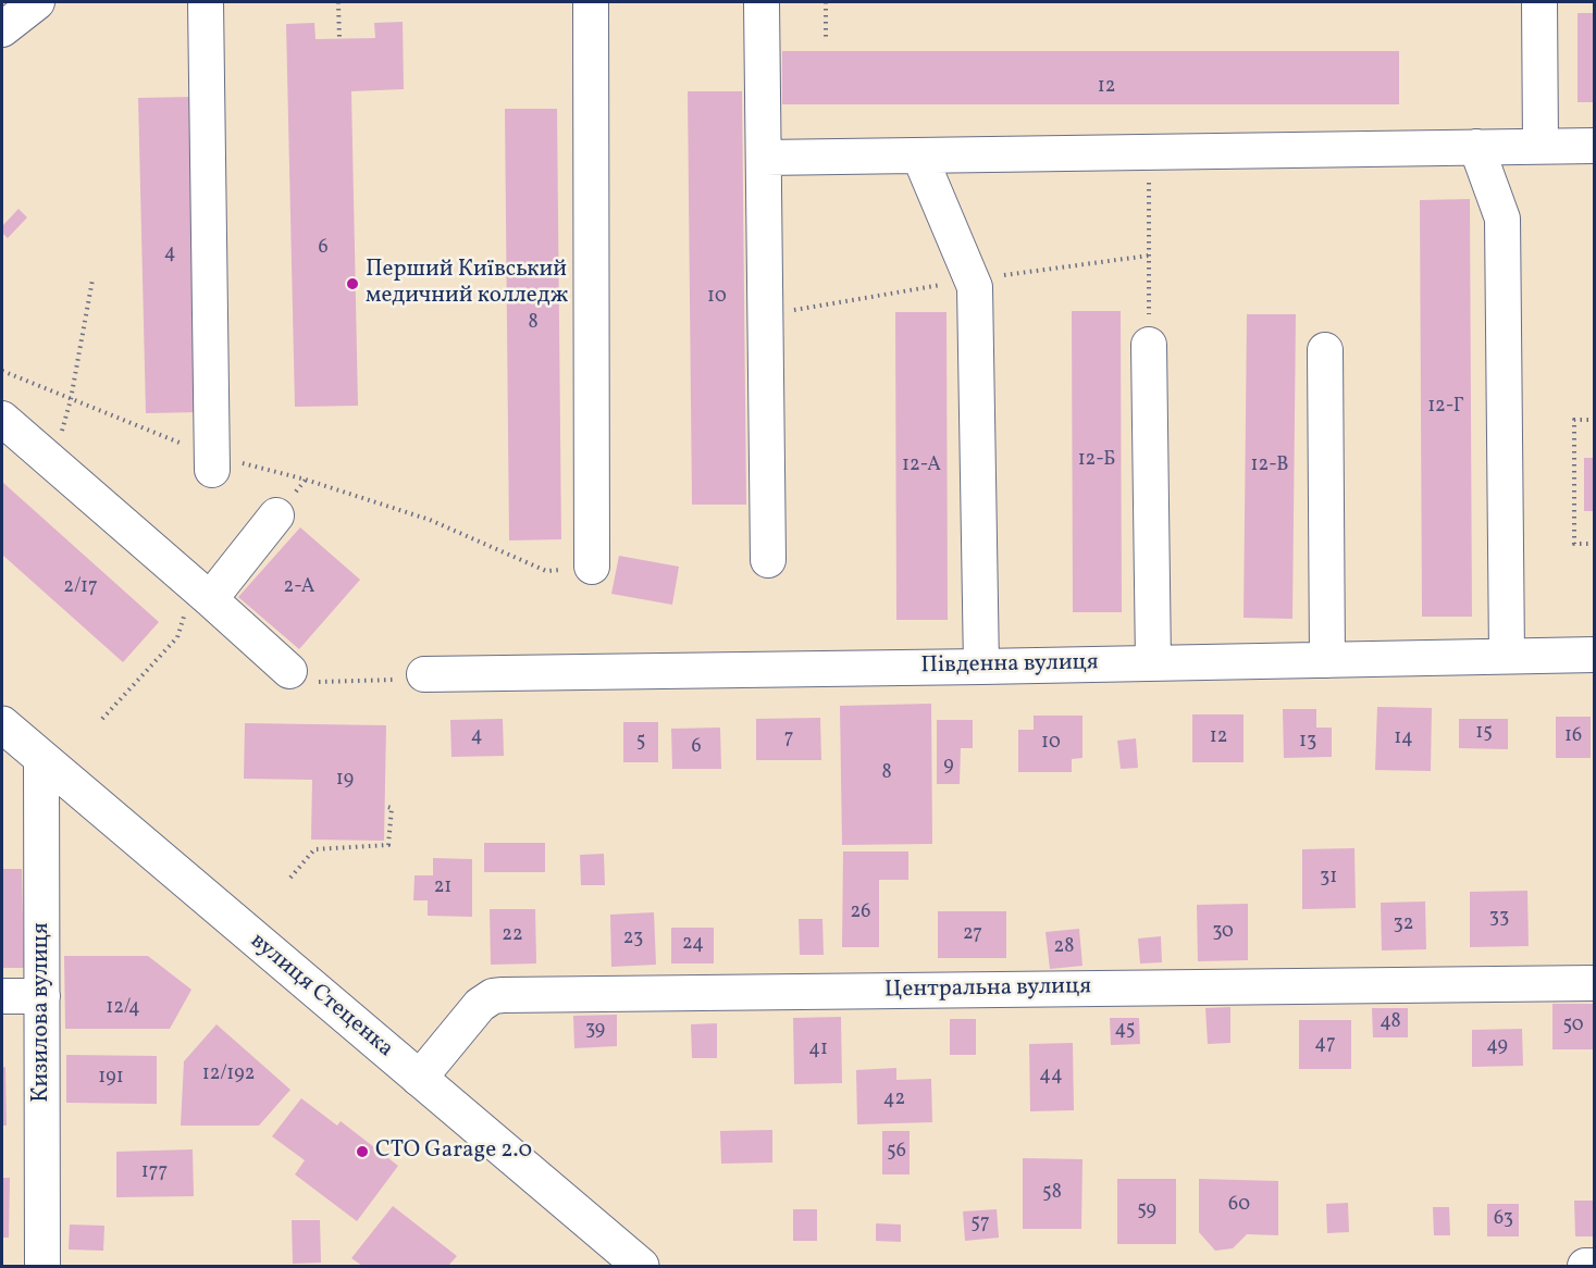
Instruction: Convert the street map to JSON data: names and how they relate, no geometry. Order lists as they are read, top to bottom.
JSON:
{
  "streets": {
    "main road": ["вулиця Стеценка"],
    "street": ["Південна вулиця", "Центральна вулиця", "Кизилова вулиця"]
  },
  "crossings": [
    ["Центральна вулиця", "вулиця Стеценка"],
    ["вулиця Стеценка", "Кизилова вулиця"]
  ],
  "places": ["Перший Київський медичний колледж", "СТО Garage 2.0"],
  "house_numbers": [
    "12",
    "6",
    "4",
    "10",
    "8",
    "12-Г",
    "12-Б",
    "12-А",
    "12-В",
    "2/17",
    "2-А",
    "15",
    "4",
    "16",
    "12",
    "7",
    "14",
    "5",
    "13",
    "10",
    "6",
    "9",
    "8",
    "19",
    "31",
    "21",
    "26",
    "33",
    "32",
    "30",
    "27",
    "22",
    "23",
    "24",
    "28",
    "12/4",
    "48",
    "50",
    "39",
    "45",
    "47",
    "49",
    "41",
    "12/192",
    "44",
    "191",
    "42",
    "56",
    "177",
    "58",
    "60",
    "59",
    "63",
    "57"
  ]
}
